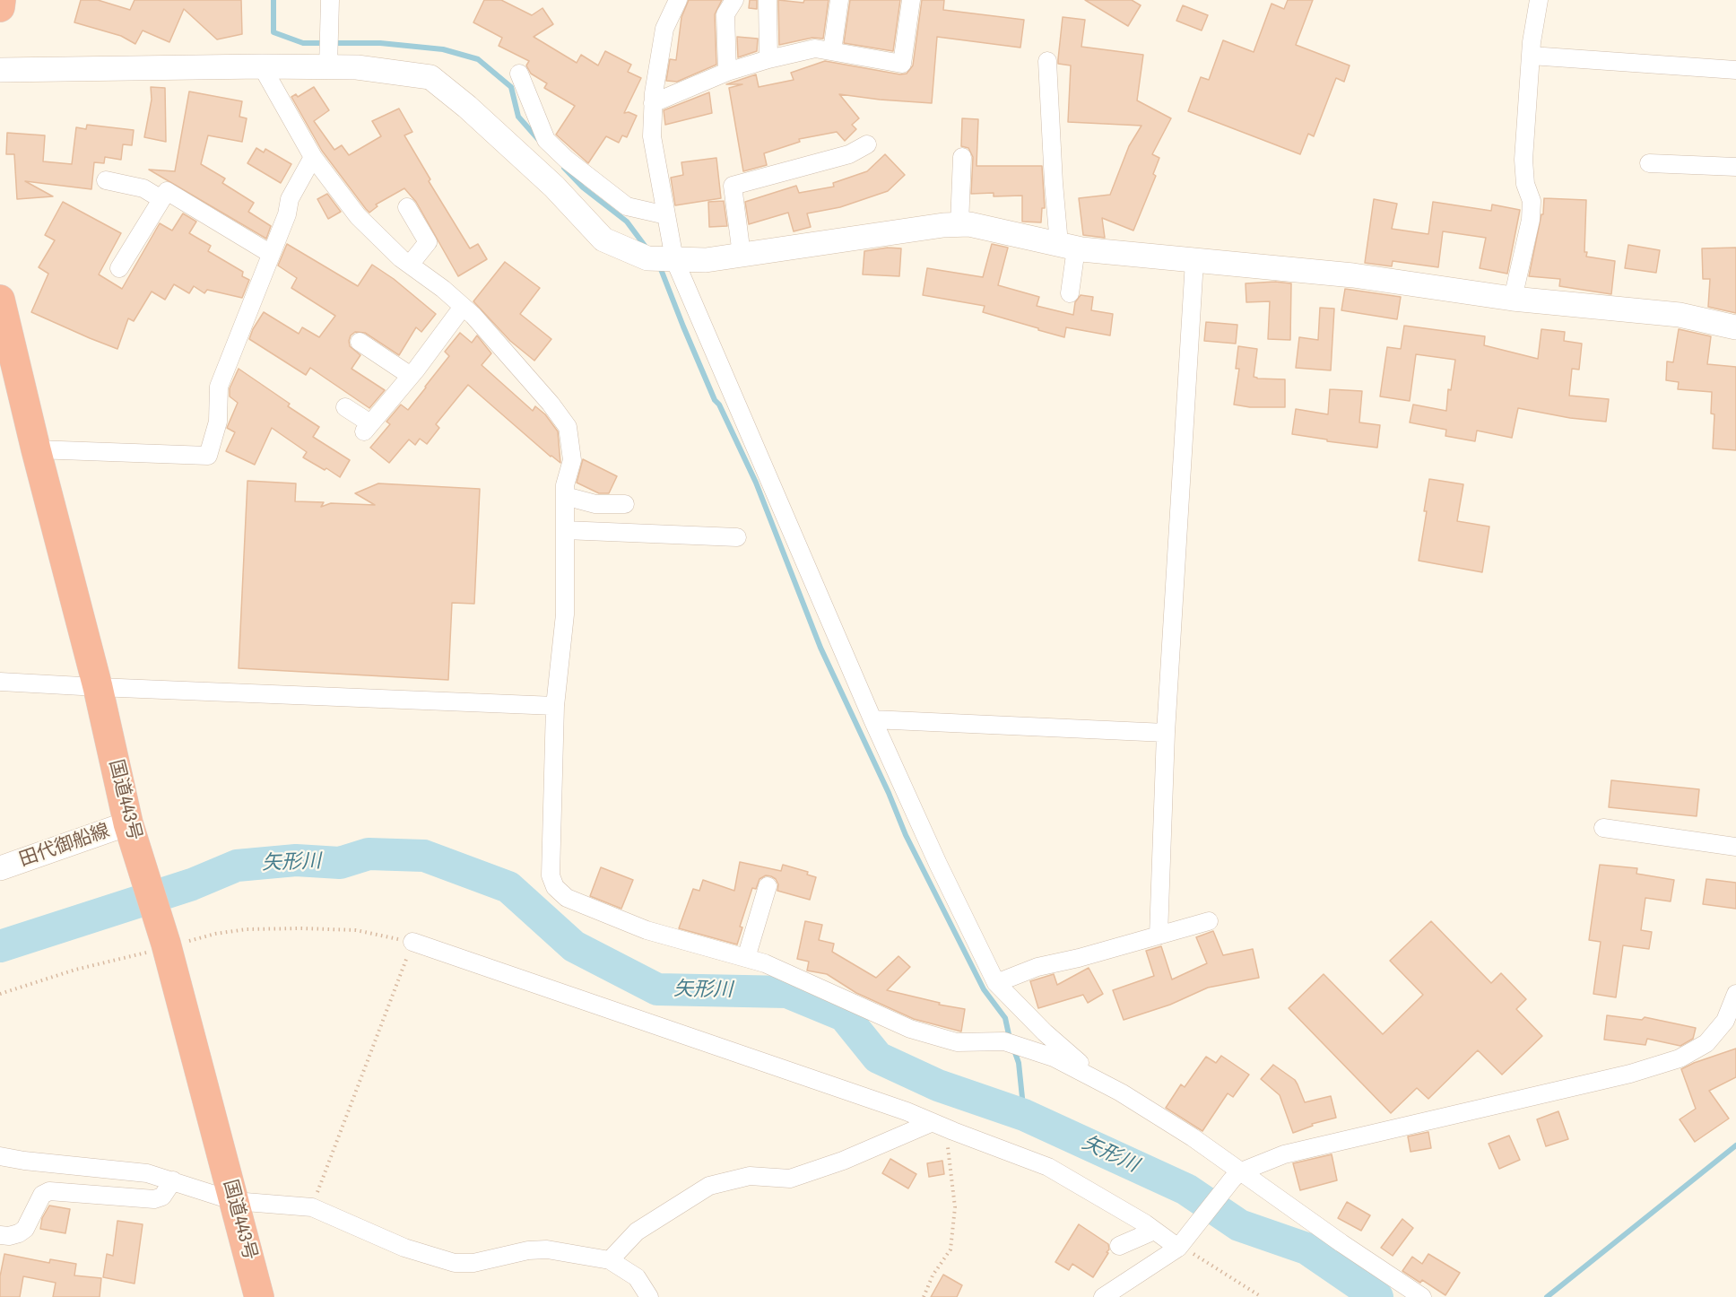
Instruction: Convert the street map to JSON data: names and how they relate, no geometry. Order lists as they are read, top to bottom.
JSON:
{
  "streets": {
    "highway": ["国道443号"],
    "street": ["田代御船線"]
  },
  "crossings": [
    ["国道443号", "田代御船線"]
  ],
  "water": ["矢形川"]
}
